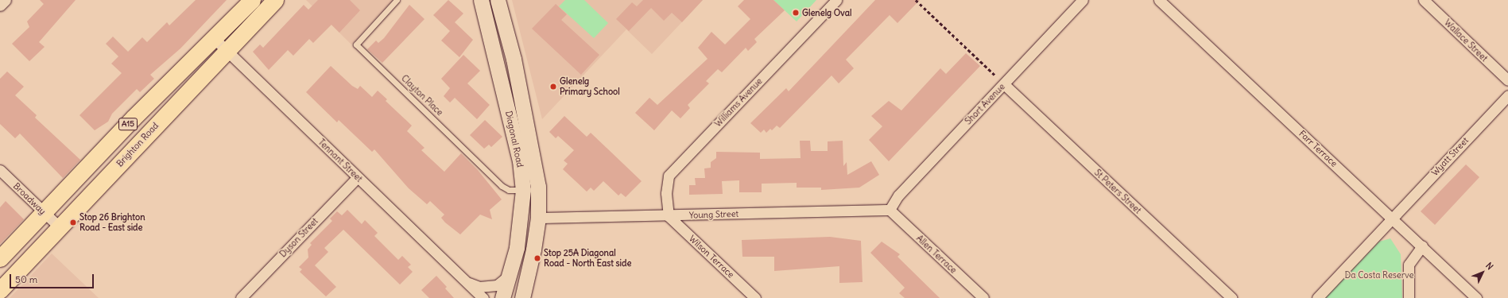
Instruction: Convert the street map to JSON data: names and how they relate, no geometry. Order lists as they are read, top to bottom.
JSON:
{
  "streets": {
    "main road": ["A15", "Diagonal Road", "Brighton Road"],
    "street": [
      "Wallace Street",
      "Williams Avenue",
      "Short Avenue",
      "Farr Terrace",
      "Wyatt Street",
      "Tennant Street",
      "St Peters Street",
      "Broadway",
      "Young Street",
      "Dyson Street",
      "Allen Terrace",
      "Wilson Terrace"
    ],
    "lane": ["Clayton Place"]
  },
  "crossings": [
    ["Clayton Place", "Diagonal Road"],
    ["Williams Avenue", "Young Street"],
    ["Williams Avenue", "Wilson Terrace"],
    ["Short Avenue", "St Peters Street"],
    ["Short Avenue", "Young Street"],
    ["Short Avenue", "Allen Terrace"],
    ["Diagonal Road", "Tennant Street"],
    ["Diagonal Road", "Young Street"],
    ["Brighton Road", "Tennant Street"],
    ["Brighton Road", "Broadway"],
    ["Farr Terrace", "Wyatt Street"],
    ["Tennant Street", "Dyson Street"],
    ["Young Street", "Allen Terrace"],
    ["Young Street", "Wilson Terrace"]
  ],
  "parks": ["Da Costa Reserve"],
  "places": [
    "Glenelg Oval",
    "Glenelg Primary School",
    "Stop 26 Brighton Road - East side",
    "Stop 25A Diagonal Road - North East side"
  ],
  "scale_bar": "50 m",
  "north": "top right"
}
